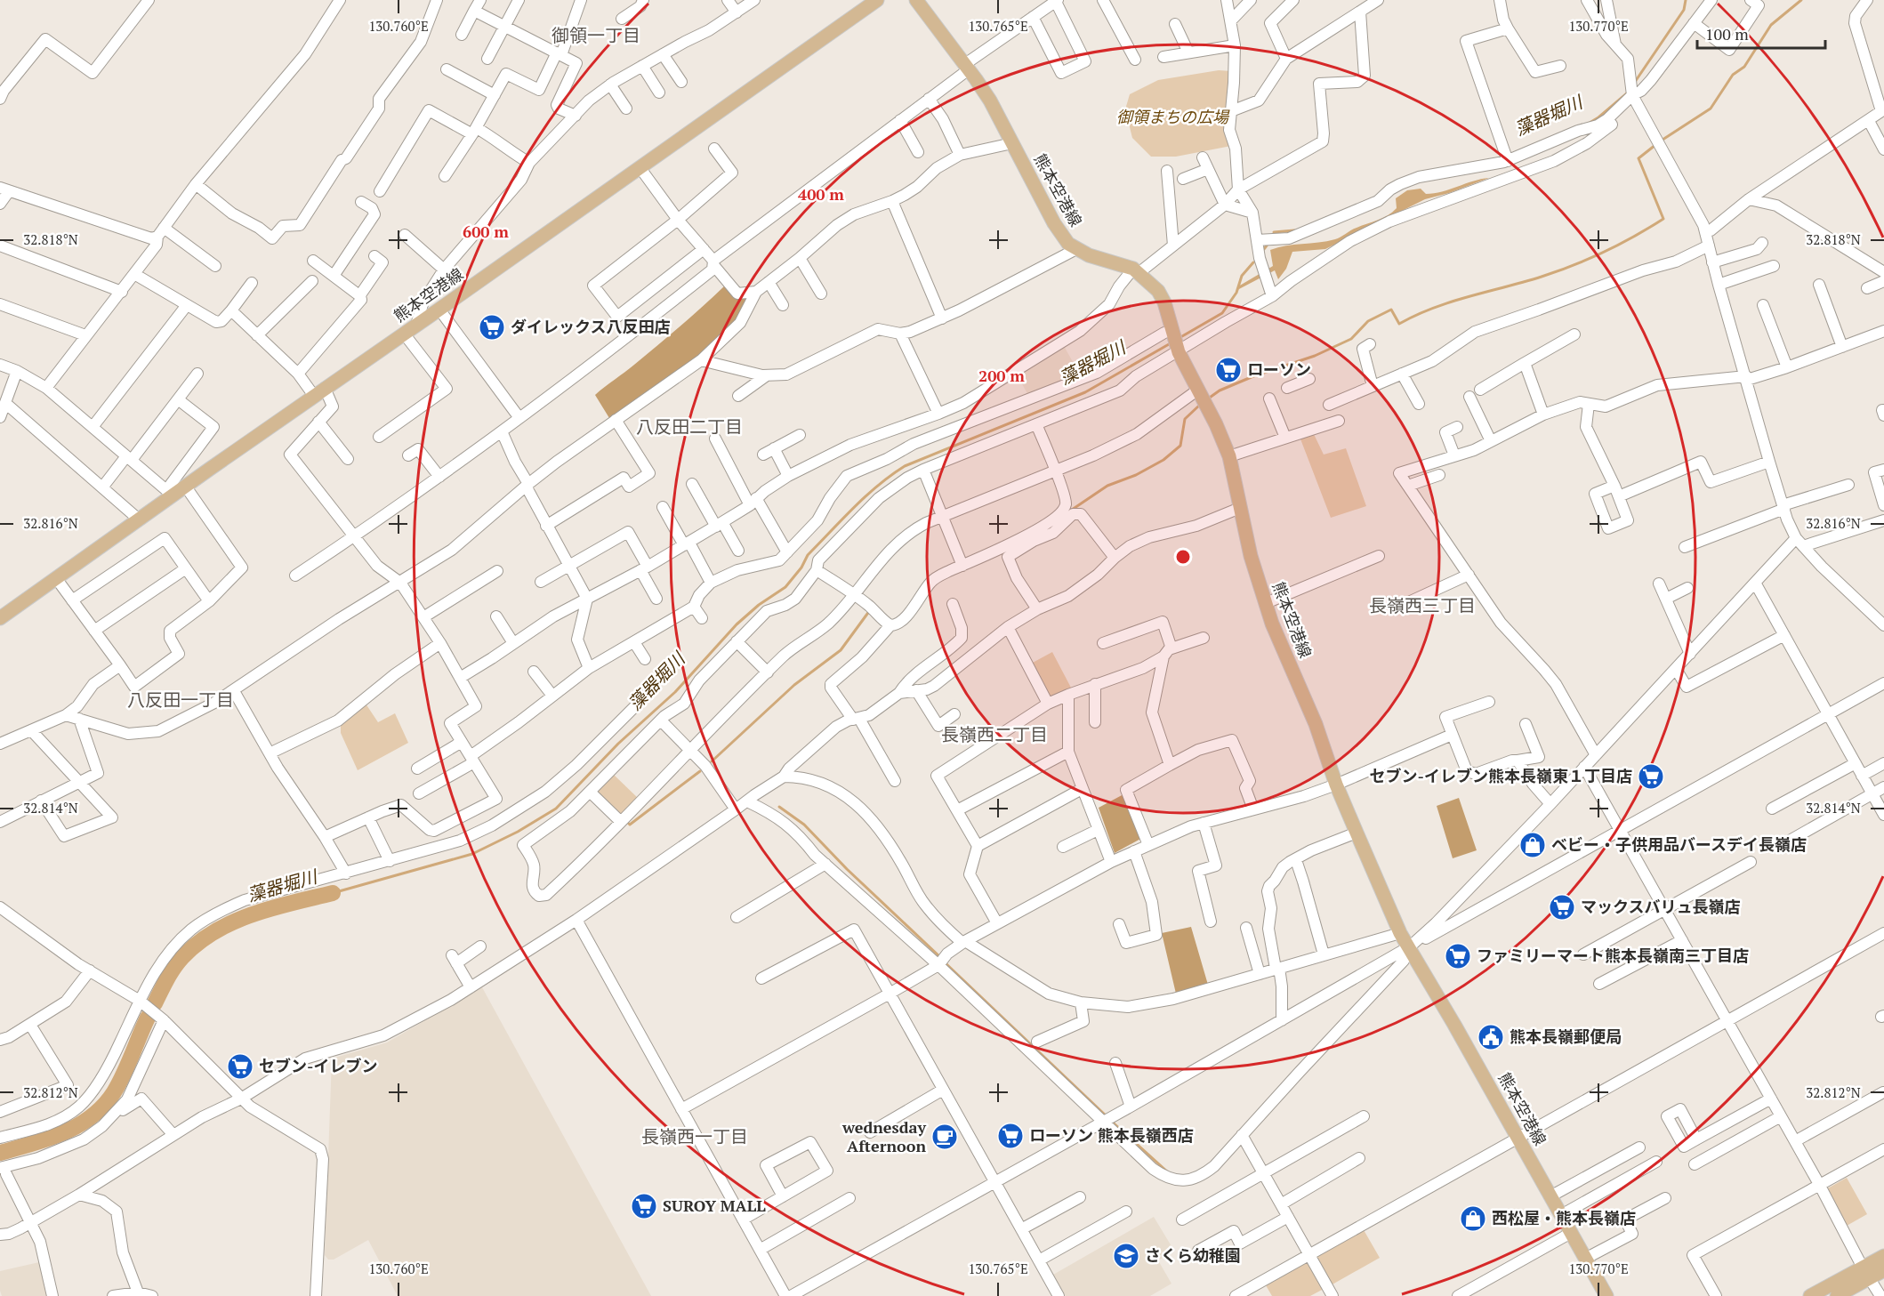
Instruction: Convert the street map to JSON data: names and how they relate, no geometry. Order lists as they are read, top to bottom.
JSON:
{
  "streets": {
    "main road": ["熊本空港線"]
  },
  "districts": [
    "御領一丁目",
    "八反田二丁目",
    "長嶺西三丁目",
    "八反田一丁目",
    "長嶺西二丁目",
    "長嶺西一丁目"
  ],
  "water": ["藻器堀川"],
  "parks": ["御領まちの広場"],
  "places": {
    "supermarket": [
      "ダイレックス八反田店",
      "ローソン",
      "セブン-イレブン熊本長嶺東１丁目店",
      "マックスバリュ長嶺店",
      "ファミリーマート熊本長嶺南三丁目店",
      "セブン-イレブン",
      "ローソン 熊本長嶺西店",
      "SUROY MALL"
    ],
    "shop": ["ベビー・子供用品バースデイ長嶺店", "西松屋・熊本長嶺店"],
    "public building": ["熊本長嶺郵便局"],
    "cafe": ["wednesday Afternoon"],
    "school or university": ["さくら幼稚園"]
  },
  "scale_bar": "100 m",
  "coordinates": [
    "130.760°E",
    "130.765°E",
    "130.770°E",
    "32.818°N",
    "32.816°N",
    "32.814°N",
    "32.812°N"
  ],
  "rings": ["400 m", "600 m", "200 m"]
}
